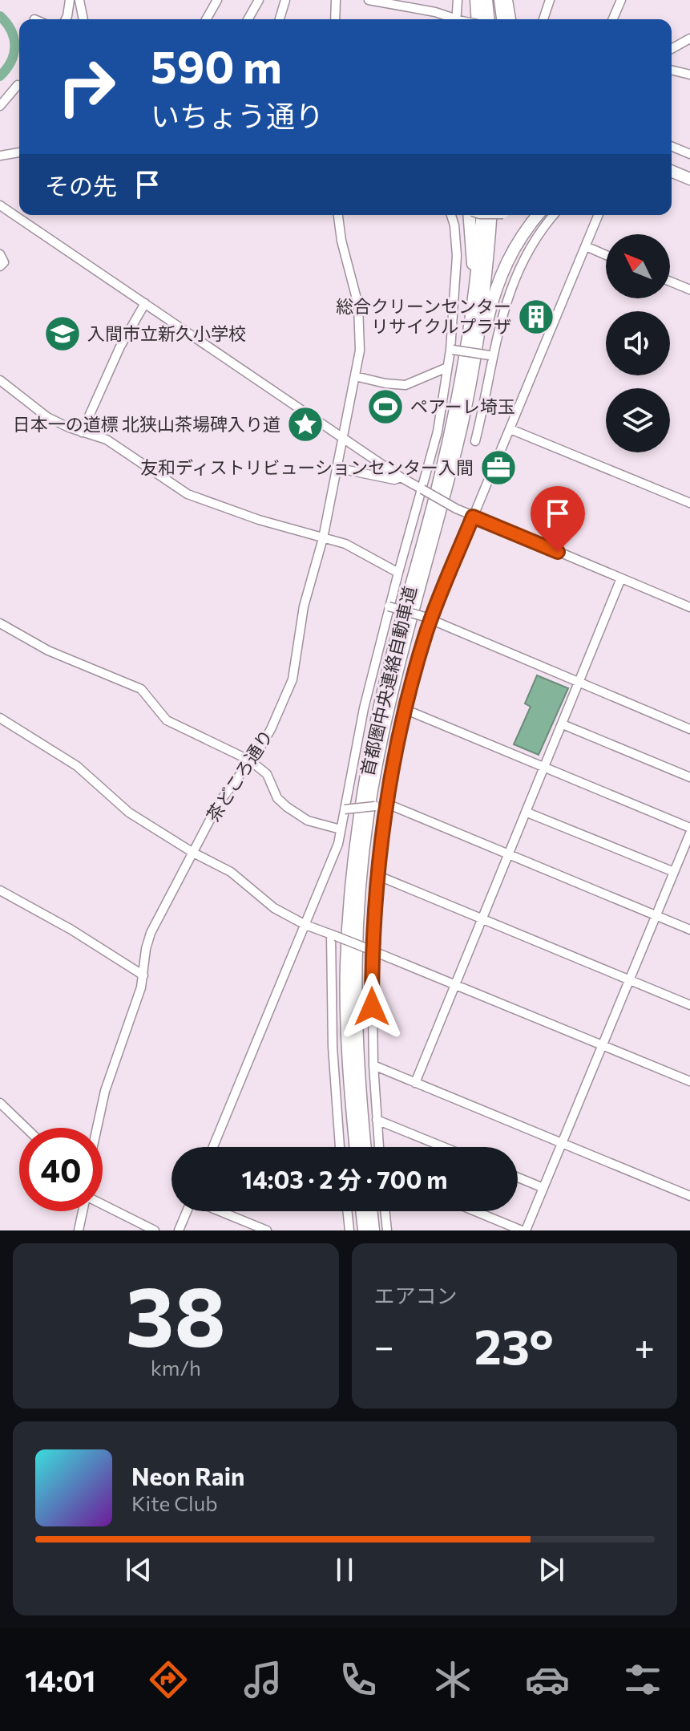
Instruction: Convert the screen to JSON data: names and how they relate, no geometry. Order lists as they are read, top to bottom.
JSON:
{
  "streets": {
    "highway": ["首都圏中央連絡自動車道"],
    "street": ["茶どころ通り"]
  },
  "places": {
    "building": ["総合クリーンセンター リサイクルプラザ"],
    "school or university": ["入間市立新久小学校"],
    "sports": ["ペアーレ埼玉"],
    "place": ["日本一の道標 北狭山茶場碑入り道"],
    "office": ["友和ディストリビューションセンター入間"]
  },
  "north": "top left",
  "page": {
    "turn": ["590 m", "いちょう通り"],
    "then": "その先",
    "limit": "40",
    "trip": "14:03 · 2 分 · 700 m",
    "tile": [
      ["38", "km/h"],
      "エアコン"
    ],
    "heat": ["−", "23°", "+"],
    "song": ["Neon Rain", "Kite Club"],
    "tabs": "14:01"
  }
}
